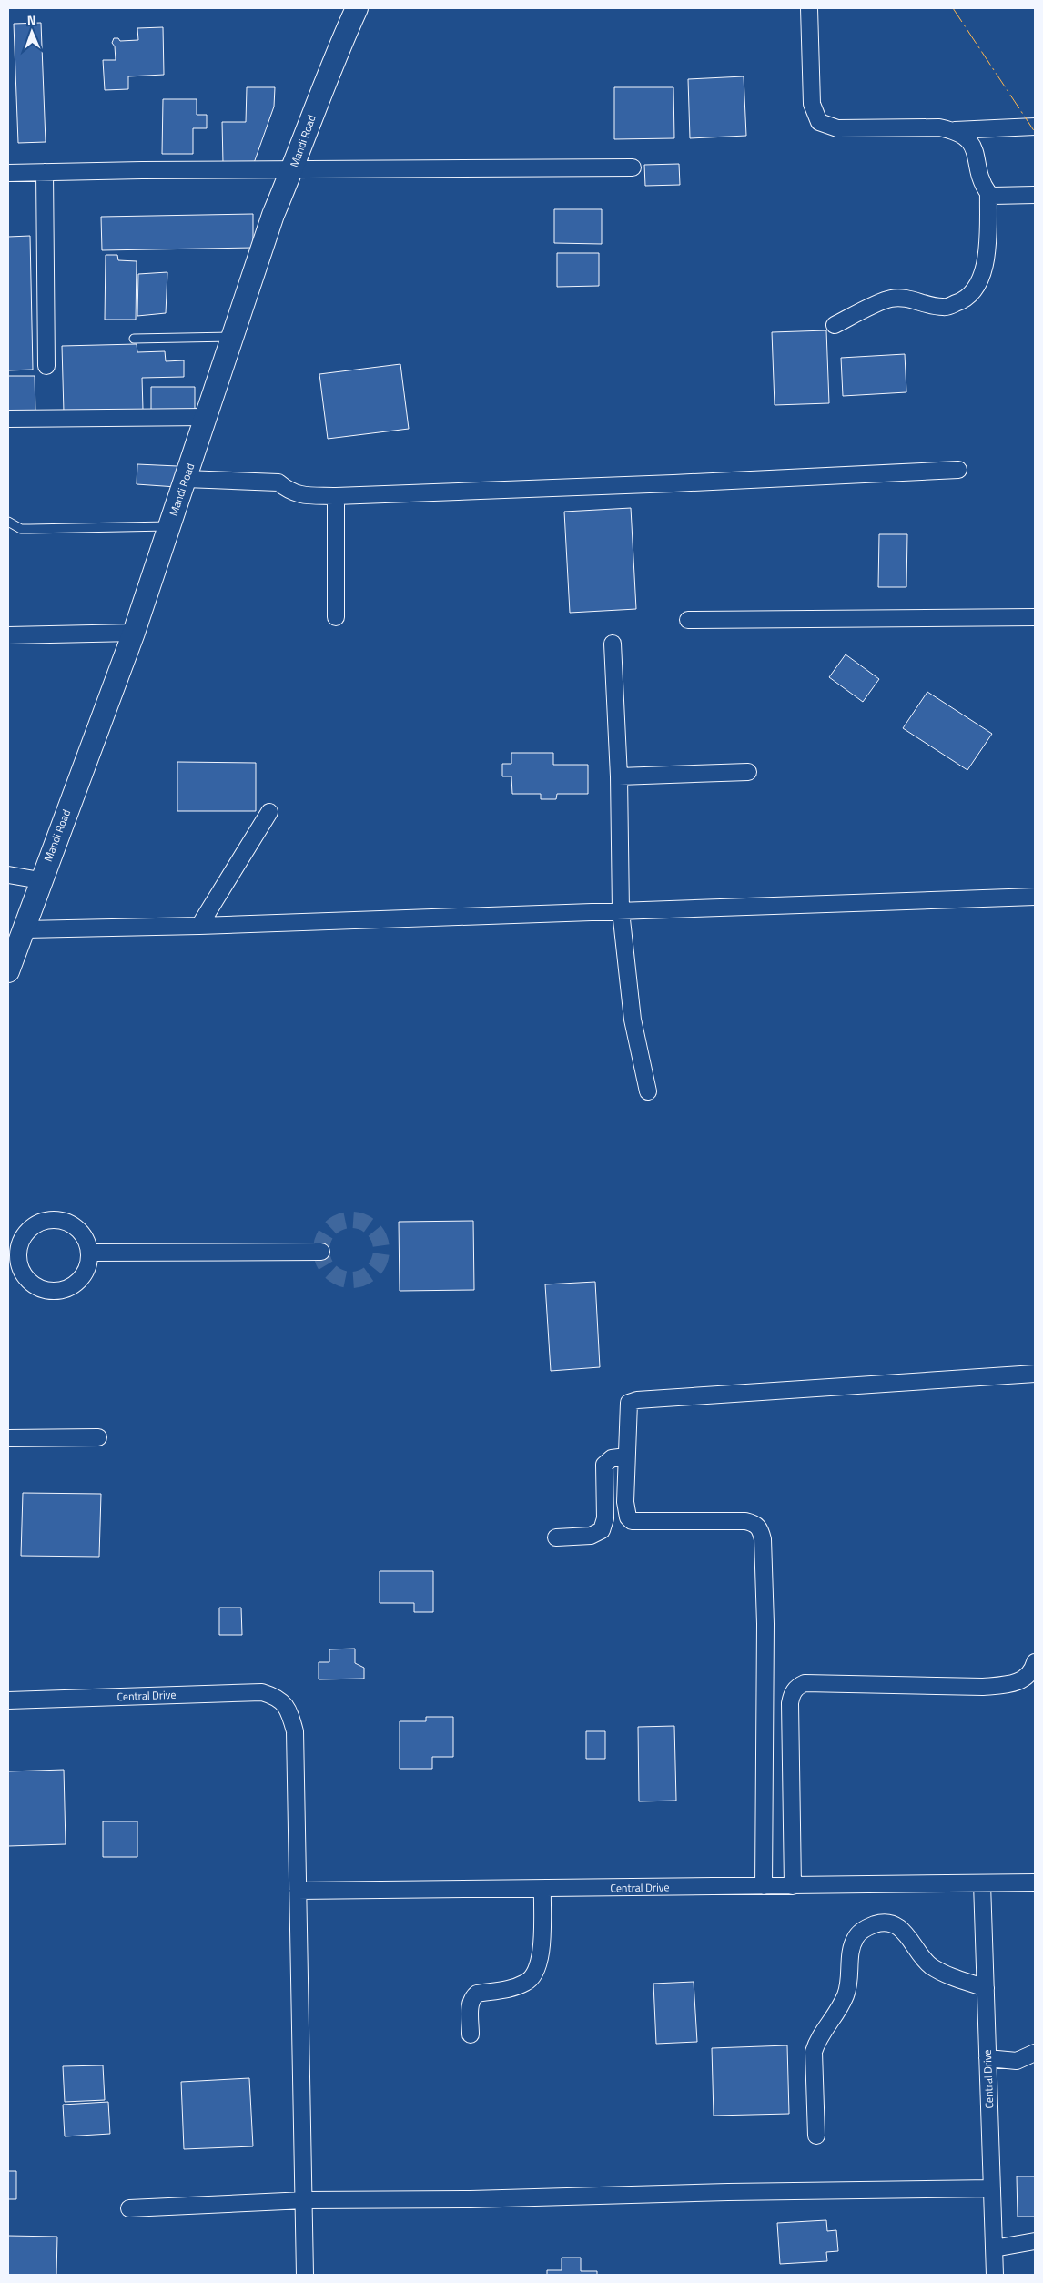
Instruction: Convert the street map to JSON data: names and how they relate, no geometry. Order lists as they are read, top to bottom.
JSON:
{
  "streets": {
    "street": ["Mandi Road", "Central Drive"]
  },
  "north": "top"
}
